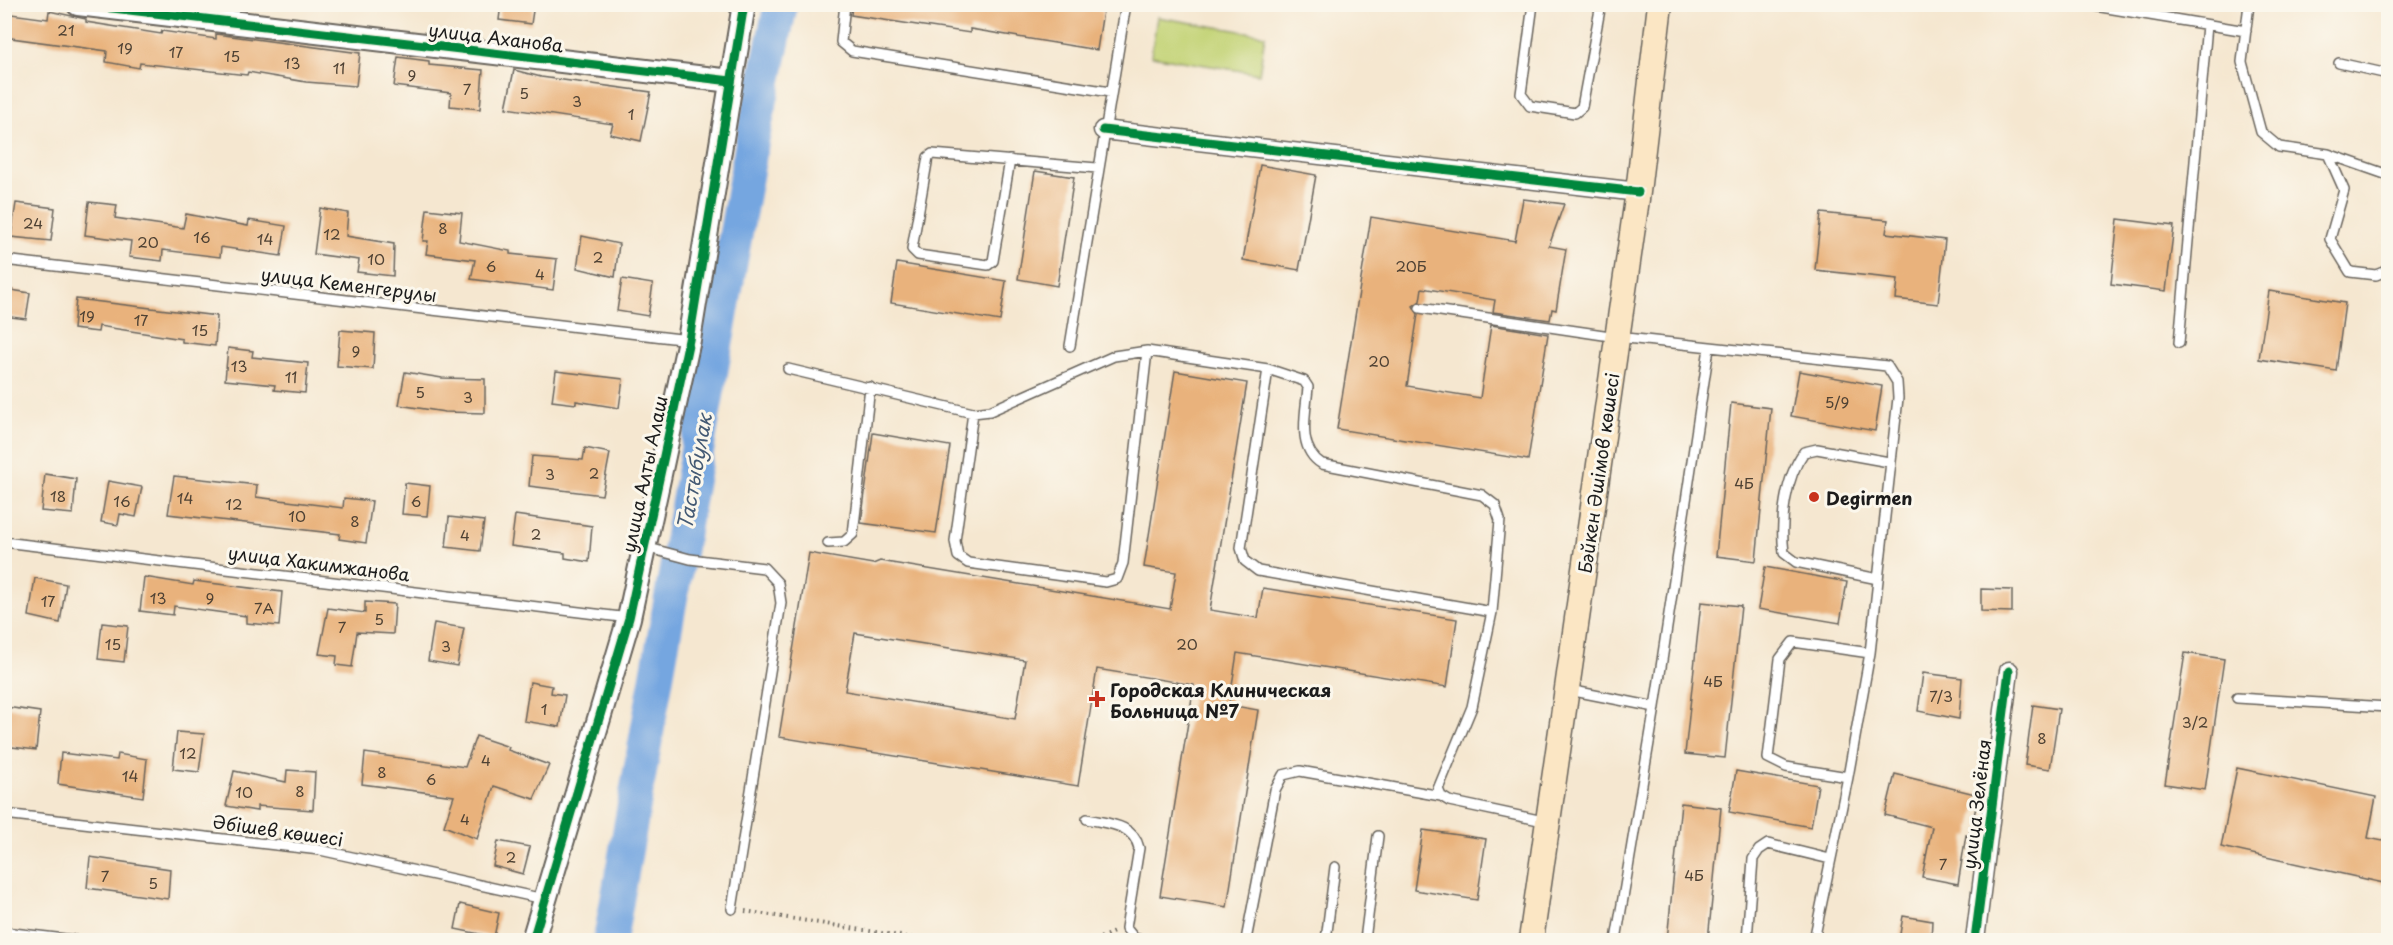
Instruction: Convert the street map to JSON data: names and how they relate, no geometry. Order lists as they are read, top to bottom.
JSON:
{
  "streets": {
    "main road": ["Бәйкен Әшімов көшесі"],
    "street": ["улица Аханова", "улица Алты Алаш", "улица Зелёная"],
    "lane": ["улица Кеменгерулы", "улица Хакимжанова", "Әбішев көшесі"]
  },
  "crossings": [
    ["улица Аханова", "улица Алты Алаш"],
    ["улица Кеменгерулы", "улица Алты Алаш"],
    ["улица Алты Алаш", "улица Хакимжанова"],
    ["улица Алты Алаш", "Әбішев көшесі"]
  ],
  "water": ["Тастыбулак"],
  "places": {
    "other": ["Degirmen"],
    "health": ["Городская Клиническая Больница №7"]
  },
  "house_numbers": [
    "21",
    "19",
    "17",
    "15",
    "13",
    "11",
    "9",
    "7",
    "5",
    "3",
    "1",
    "24",
    "8",
    "12",
    "16",
    "14",
    "20",
    "2",
    "10",
    "6",
    "20Б",
    "4",
    "19",
    "17",
    "15",
    "9",
    "20",
    "13",
    "11",
    "5",
    "3",
    "5/9",
    "2",
    "3",
    "4Б",
    "18",
    "14",
    "16",
    "6",
    "12",
    "10",
    "8",
    "2",
    "4",
    "13",
    "9",
    "17",
    "7А",
    "5",
    "7",
    "15",
    "20",
    "3",
    "4Б",
    "7/3",
    "1",
    "3/2",
    "8",
    "12",
    "4",
    "8",
    "14",
    "6",
    "8",
    "10",
    "4",
    "2",
    "7",
    "4Б",
    "7",
    "5"
  ]
}
